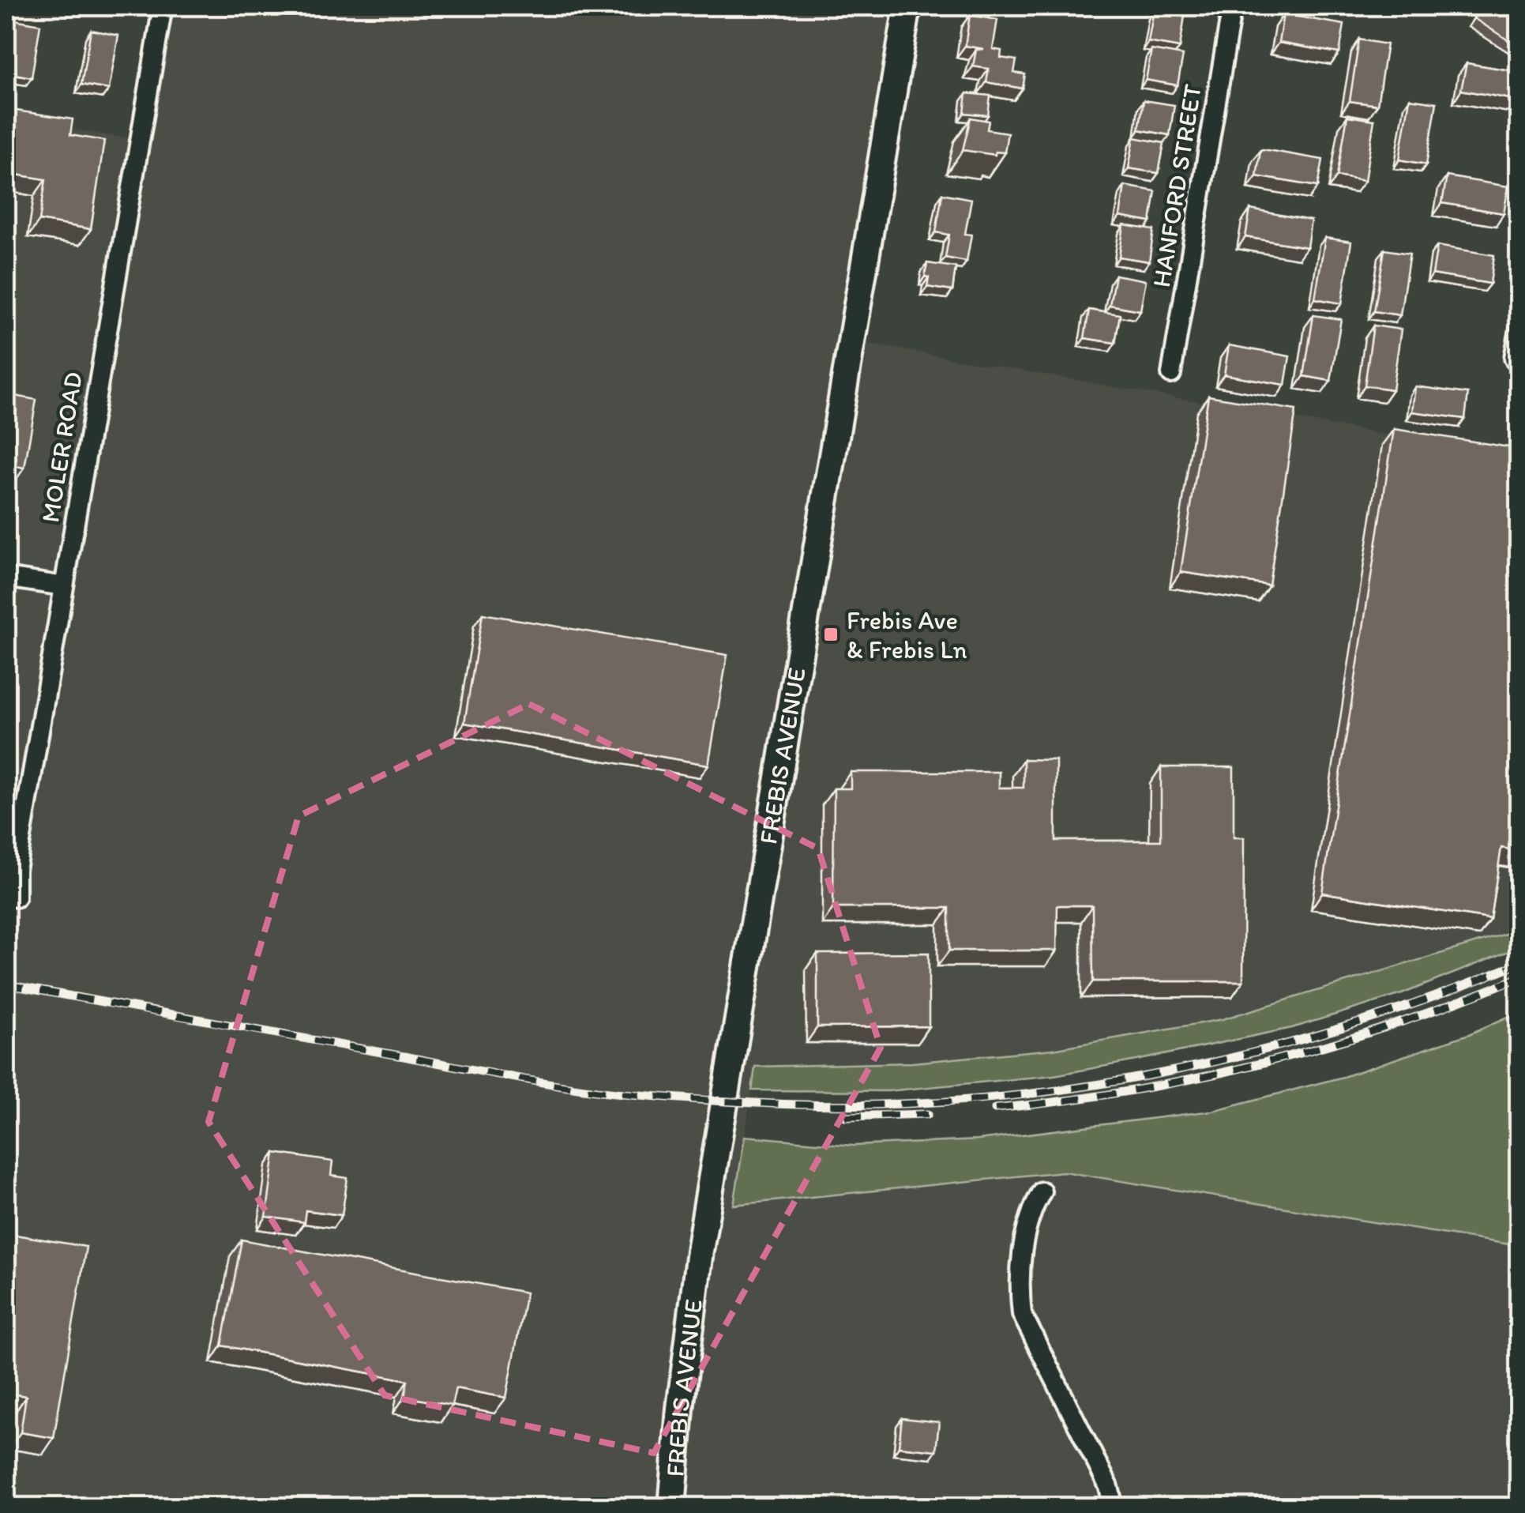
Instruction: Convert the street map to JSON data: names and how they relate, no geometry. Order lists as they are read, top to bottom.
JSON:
{
  "streets": {
    "main road": ["FREBIS AVENUE"],
    "street": ["HANFORD STREET", "MOLER ROAD"]
  },
  "places": {
    "transit": ["Frebis Ave & Frebis Ln"]
  }
}
